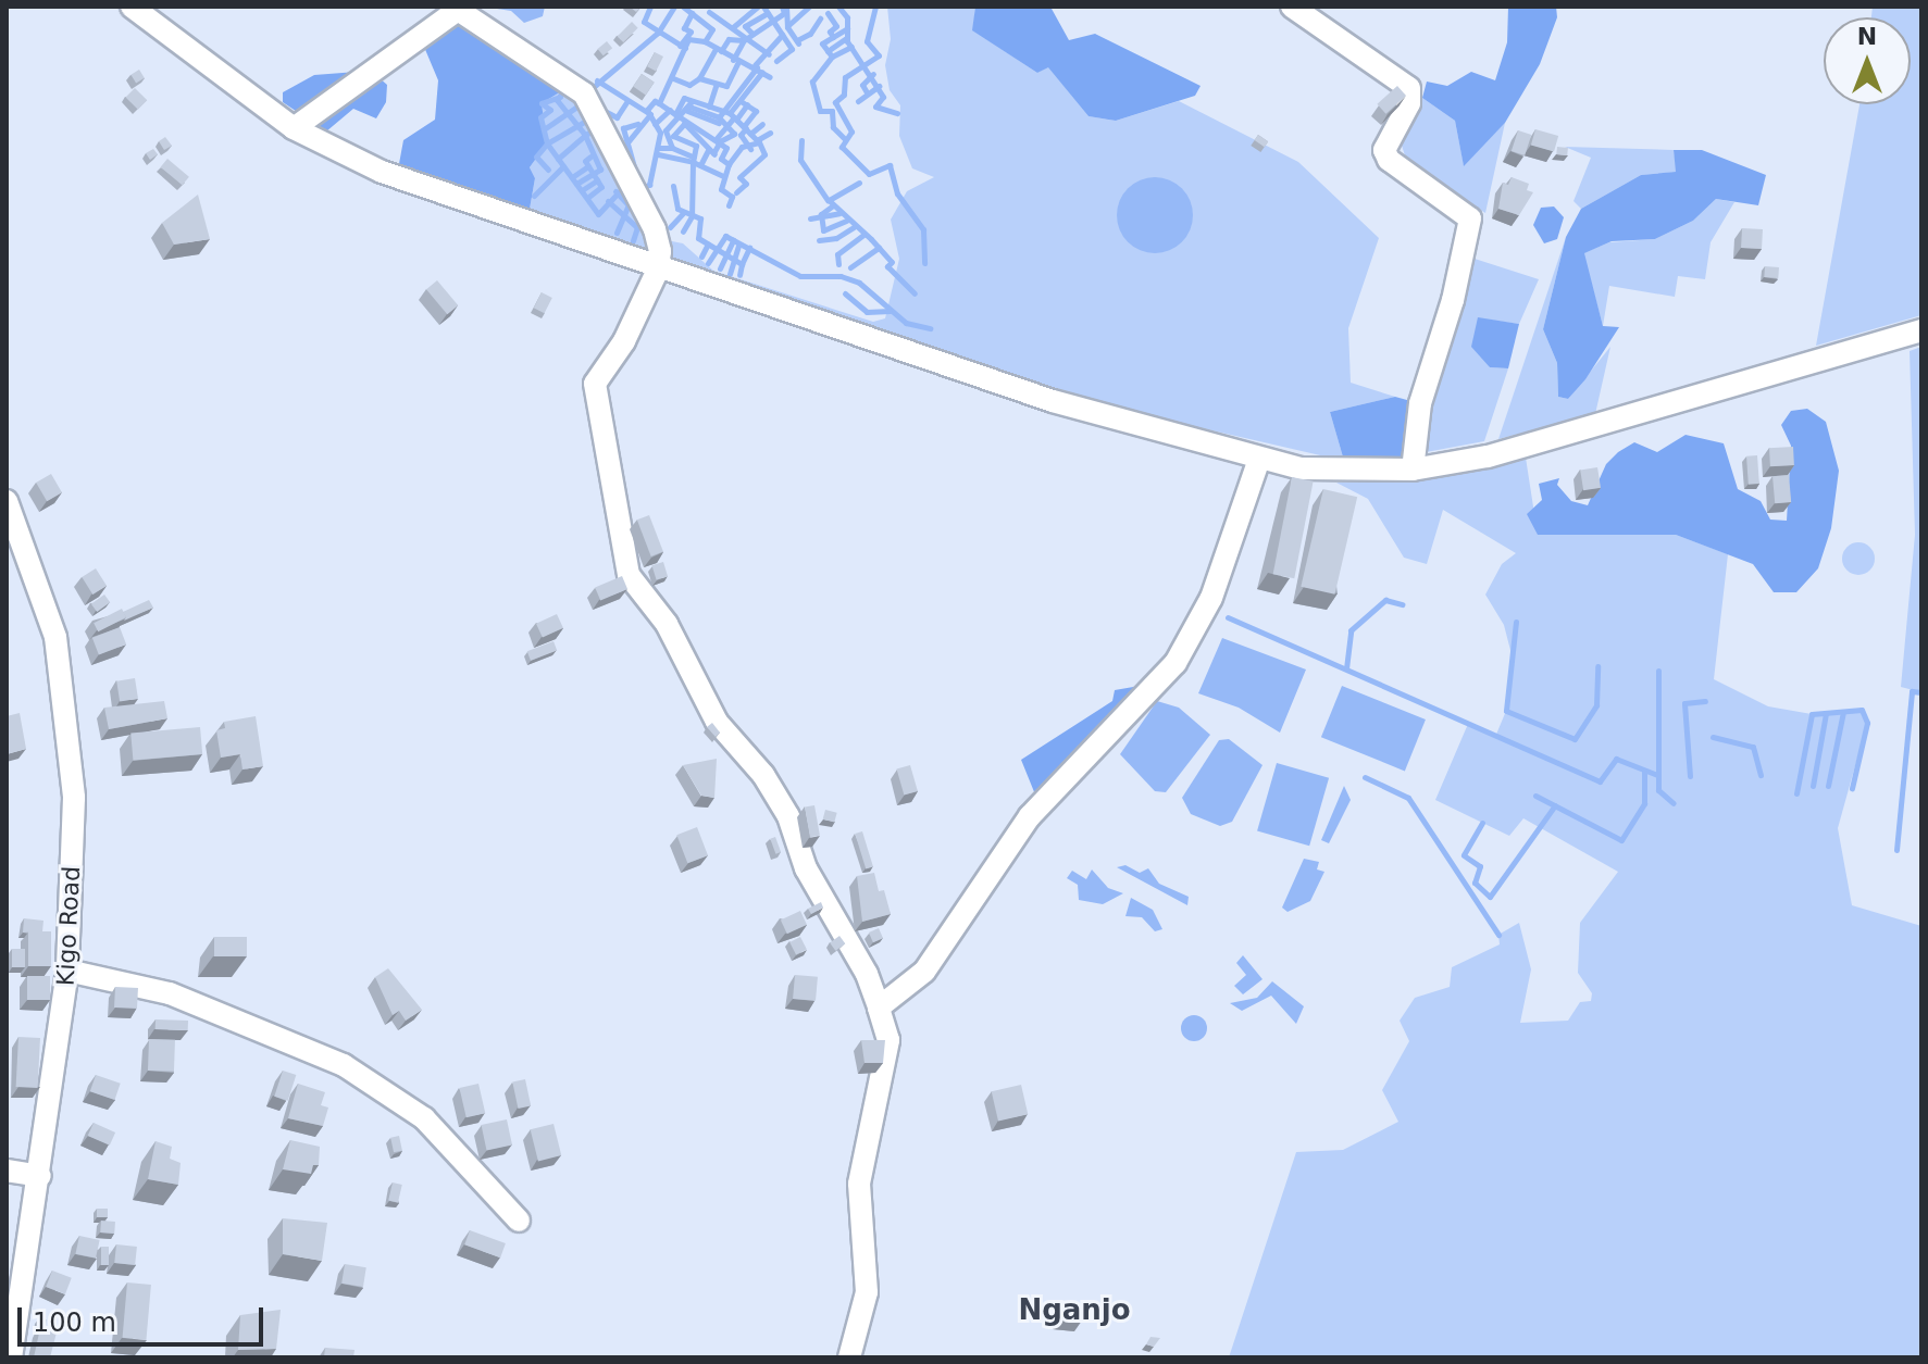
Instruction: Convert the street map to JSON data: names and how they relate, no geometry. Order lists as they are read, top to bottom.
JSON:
{
  "streets": {
    "street": ["Kigo Road"]
  },
  "districts": ["Nganjo"],
  "scale_bar": "100 m",
  "north": "top"
}
